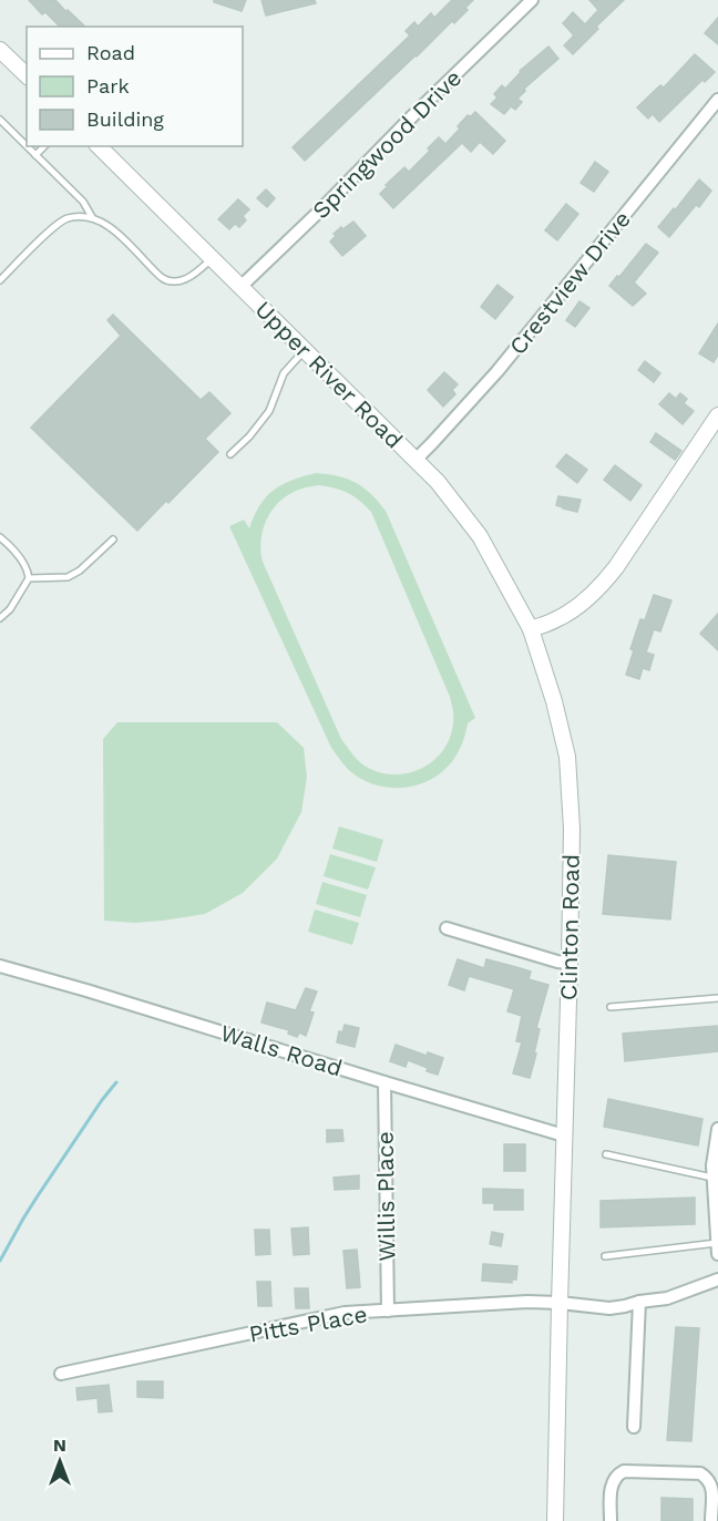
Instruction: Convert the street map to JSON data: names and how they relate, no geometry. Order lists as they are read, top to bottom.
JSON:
{
  "streets": {
    "street": [
      "Springwood Drive",
      "Crestview Drive",
      "Upper River Road",
      "Clinton Road",
      "Walls Road",
      "Willis Place",
      "Pitts Place"
    ]
  },
  "crossings": [
    ["Springwood Drive", "Upper River Road"],
    ["Crestview Drive", "Upper River Road"],
    ["Upper River Road", "Clinton Road"],
    ["Clinton Road", "Walls Road"],
    ["Clinton Road", "Pitts Place"],
    ["Walls Road", "Willis Place"],
    ["Willis Place", "Pitts Place"]
  ],
  "legend": ["Road", "Park", "Building"],
  "north": "top"
}
